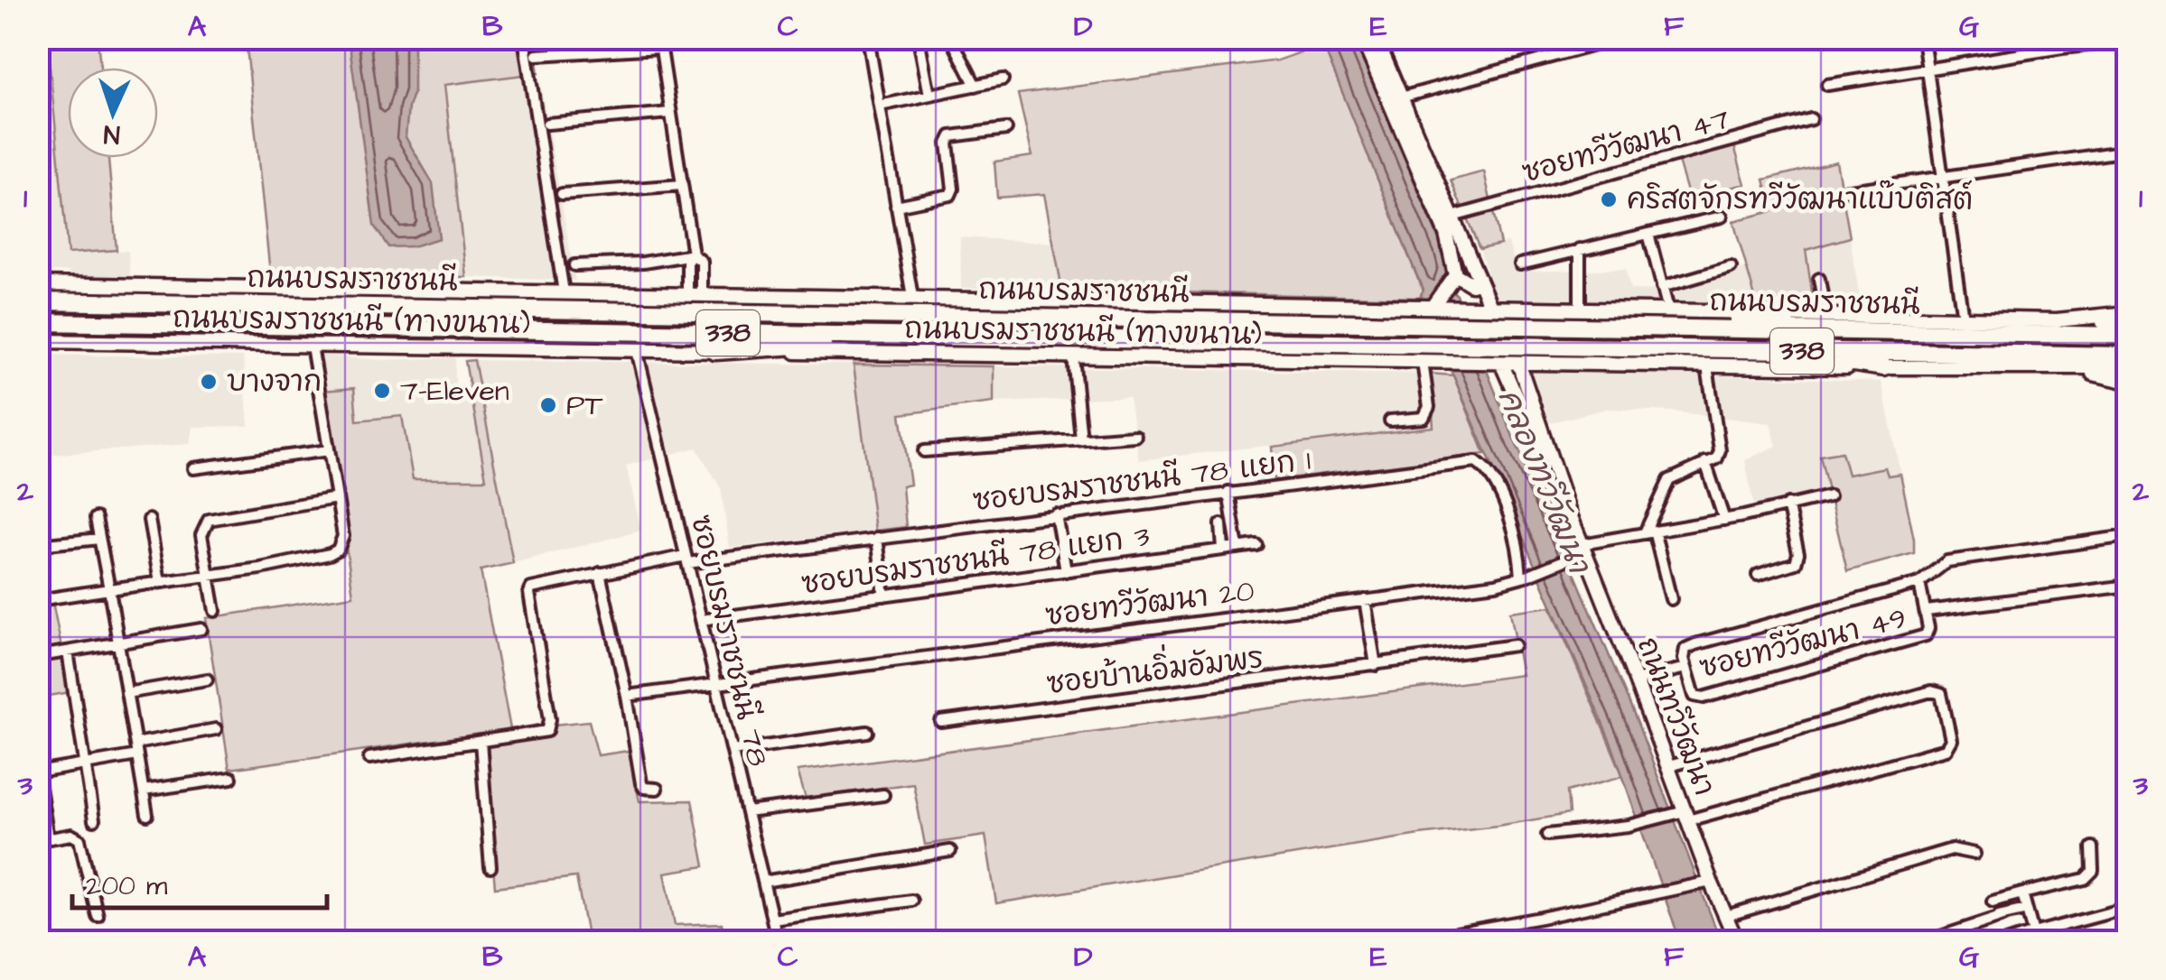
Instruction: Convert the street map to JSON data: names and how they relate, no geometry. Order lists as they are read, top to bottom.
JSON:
{
  "streets": {
    "highway": ["ถนนบรมราชชนนี", "338"],
    "main road": ["ถนนบรมราชชนนี (ทางขนาน)", "ถนนทวีวัฒนา"],
    "street": [
      "ซอยทวีวัฒนา 47",
      "ซอยบรมราชชนนี 78 แยก 1",
      "ซอยบรมราชชนนี 78 แยก 3",
      "ซอยทวีวัฒนา 20",
      "ซอยบรมราชชนนี 78",
      "ซอยทวีวัฒนา 49",
      "ซอยบ้านอิ่มอัมพร"
    ]
  },
  "crossings": [
    ["ถนนบรมราชชนนี", "ถนนบรมราชชนนี (ทางขนาน)"],
    ["ถนนบรมราชชนนี (ทางขนาน)", "ซอยบรมราชชนนี 78"],
    ["ถนนบรมราชชนนี (ทางขนาน)", "ถนนทวีวัฒนา"],
    ["ซอยบรมราชชนนี 78 แยก 1", "ซอยทวีวัฒนา 20"],
    ["ซอยบรมราชชนนี 78 แยก 1", "ซอยบรมราชชนนี 78"],
    ["ซอยบรมราชชนนี 78 แยก 3", "ซอยบรมราชชนนี 78"],
    ["ซอยทวีวัฒนา 20", "ซอยบรมราชชนนี 78"],
    ["ซอยทวีวัฒนา 20", "ถนนทวีวัฒนา"],
    ["ซอยทวีวัฒนา 49", "ถนนทวีวัฒนา"]
  ],
  "water": ["คลองทวีวัฒนา"],
  "places": [
    "คริสตจักรทวีวัฒนาแบ๊บติสต์",
    "บางจาก",
    "7-Eleven",
    "PT"
  ],
  "scale_bar": "200 m",
  "north": "bottom",
  "grid": {
    "columns": [
      "A",
      "B",
      "C",
      "D",
      "E",
      "F",
      "G"
    ],
    "rows": ["1", "2", "3"]
  }
}
